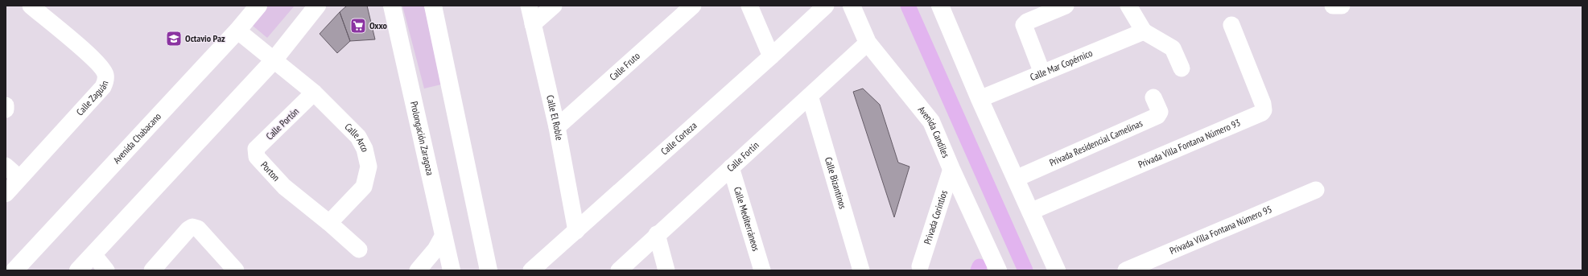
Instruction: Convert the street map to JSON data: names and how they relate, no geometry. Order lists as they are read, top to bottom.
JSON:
{
  "streets": {
    "main road": ["Avenida Candiles", "Avenida Chabacano", "Prolongación Zaragoza"],
    "street": [
      "Calle Mar Copérnico",
      "Calle Fruto",
      "Calle Zaguán",
      "Calle El Roble",
      "Calle Portón",
      "Calle Arco",
      "Calle Corteza",
      "Privada Residencial Camelinas",
      "Privada Villa Fontana Número 93",
      "Calle Fortín",
      "Porton",
      "Calle Bizantinos",
      "Privada Corintios",
      "Calle Mediterráneos",
      "Privada Villa Fontana Número 95"
    ]
  },
  "crossings": [
    ["Calle Fruto", "Calle El Roble"],
    ["Calle El Roble", "Calle Corteza"],
    ["Calle Portón", "Calle Arco"],
    ["Calle Portón", "Porton"],
    ["Avenida Candiles", "Calle Fortín"],
    ["Avenida Candiles", "Privada Corintios"],
    ["Avenida Chabacano", "Calle Arco"],
    ["Calle Arco", "Porton"],
    ["Calle Fortín", "Calle Bizantinos"],
    ["Calle Fortín", "Calle Mediterráneos"]
  ],
  "places": {
    "supermarket": ["Oxxo"],
    "school or university": ["Octavio Paz"]
  }
}
